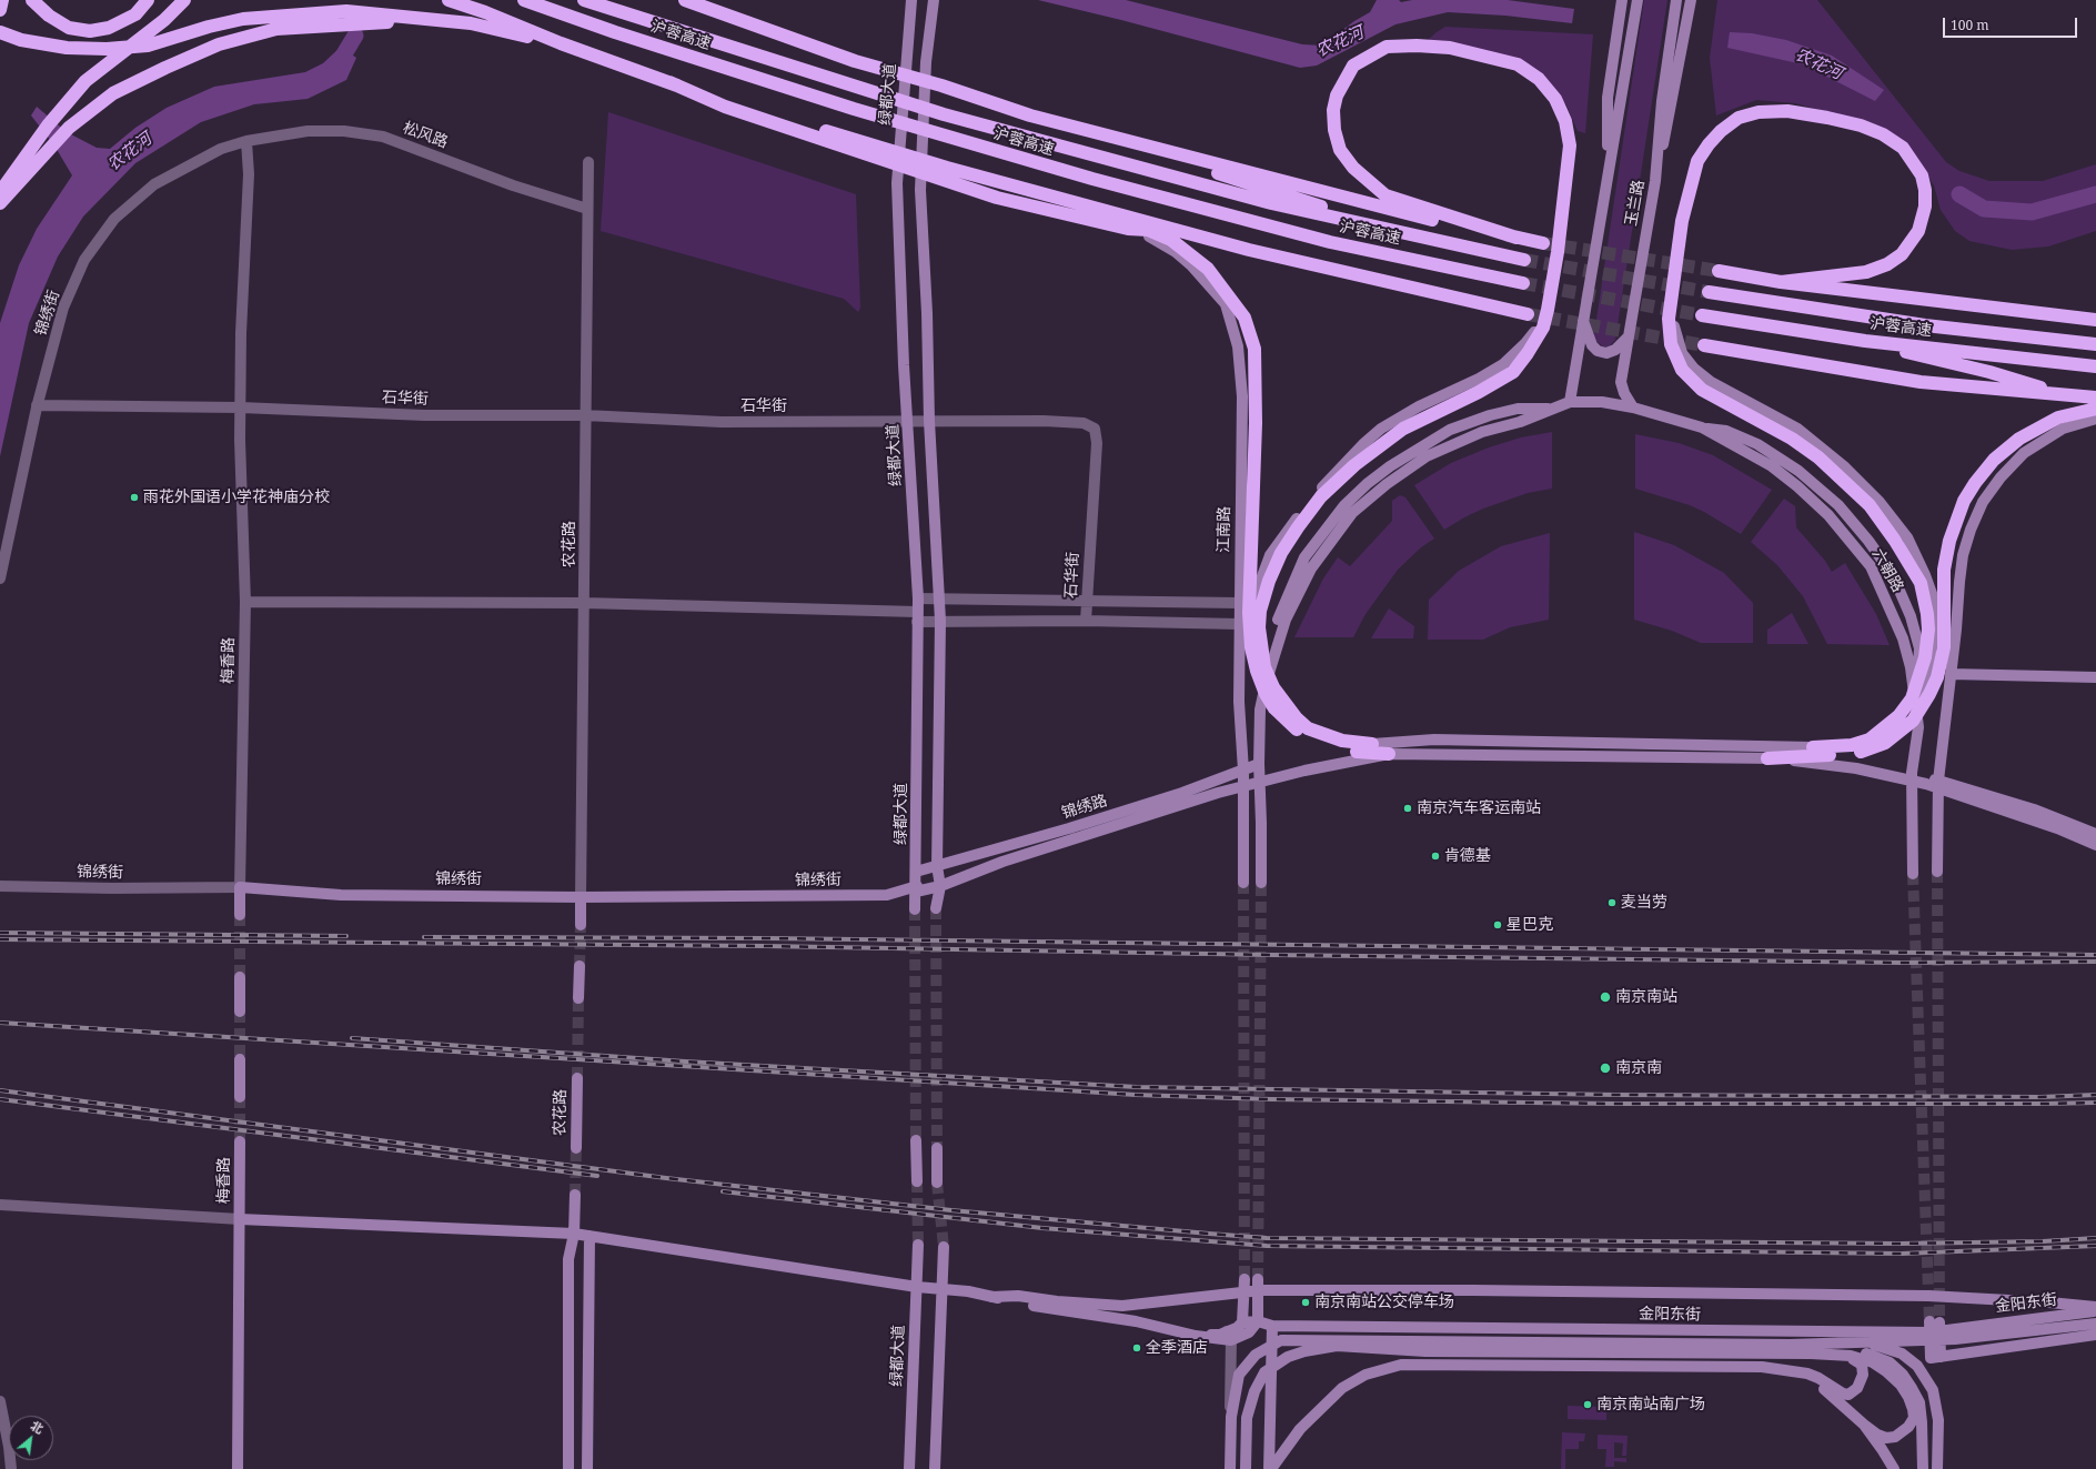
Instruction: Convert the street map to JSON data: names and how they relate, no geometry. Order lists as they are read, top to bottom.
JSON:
{
  "streets": {
    "highway": ["沪蓉高速"],
    "main road": [
      "绿都大道",
      "玉兰路",
      "锦绣街",
      "江南路",
      "农花路",
      "六朝路",
      "梅香路",
      "锦绣路",
      "金阳东街"
    ],
    "street": ["松风路", "石华街"]
  },
  "crossings": [
    ["绿都大道", "锦绣街"],
    ["绿都大道", "石华街"],
    ["绿都大道", "锦绣路"],
    ["松风路", "锦绣街"],
    ["松风路", "农花路"],
    ["松风路", "梅香路"],
    ["玉兰路", "六朝路"],
    ["锦绣街", "石华街"],
    ["锦绣街", "农花路"],
    ["锦绣街", "梅香路"],
    ["石华街", "农花路"],
    ["石华街", "梅香路"],
    ["江南路", "锦绣路"]
  ],
  "water": ["农花河"],
  "places": [
    "雨花外国语小学花神庙分校",
    "南京汽车客运南站",
    "肯德基",
    "麦当劳",
    "星巴克",
    "南京南站",
    "南京南",
    "南京南站公交停车场",
    "全季酒店",
    "南京南站南广场"
  ],
  "scale_bar": "100 m",
  "north": "top right"
}
